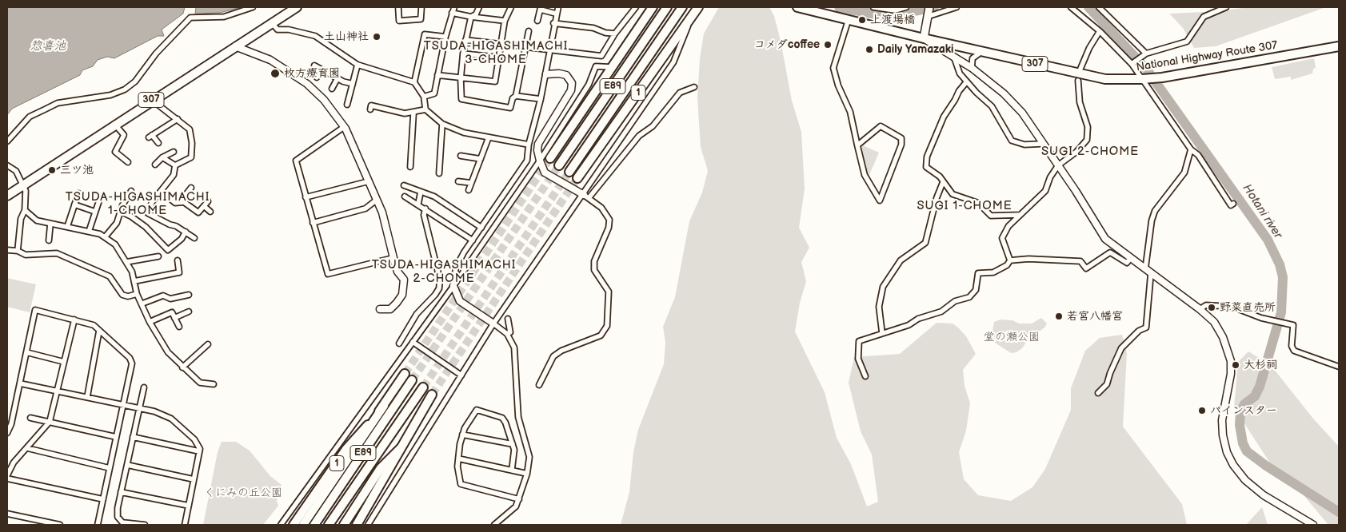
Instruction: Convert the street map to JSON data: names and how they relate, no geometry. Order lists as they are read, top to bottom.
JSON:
{
  "streets": {
    "highway": [
      "National Highway Route 307",
      "307",
      "E89",
      "1"
    ]
  },
  "districts": [
    "TSUDA-HIGASHIMACHI 3-CHOME",
    "SUGI 2-CHOME",
    "TSUDA-HIGASHIMACHI 1-CHOME",
    "SUGI 1-CHOME",
    "TSUDA-HIGASHIMACHI 2-CHOME"
  ],
  "water": ["惣喜池", "Hotani river"],
  "parks": ["堂の瀬公園", "くにみの丘公園"],
  "places": [
    "上渡場橋",
    "土山神社",
    "コメダcoffee",
    "Daily Yamazaki",
    "枚方療育園",
    "三ツ池",
    "野菜直売所",
    "若宮八幡宮",
    "大杉祠",
    "パインスター"
  ]
}
